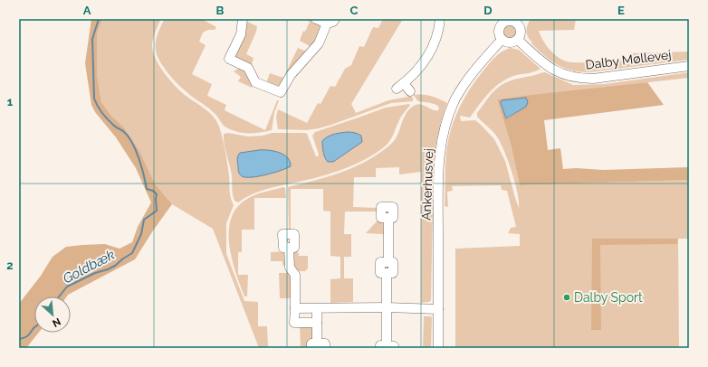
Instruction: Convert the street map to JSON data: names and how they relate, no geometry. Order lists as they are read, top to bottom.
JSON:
{
  "streets": {
    "street": ["Dalby Møllevej", "Ankerhusvej"]
  },
  "crossings": [
    ["Dalby Møllevej", "Ankerhusvej"]
  ],
  "water": ["Goldbæk"],
  "places": ["Dalby Sport"],
  "north": "bottom right",
  "grid": {
    "columns": [
      "A",
      "B",
      "C",
      "D",
      "E"
    ],
    "rows": ["1", "2"]
  }
}
